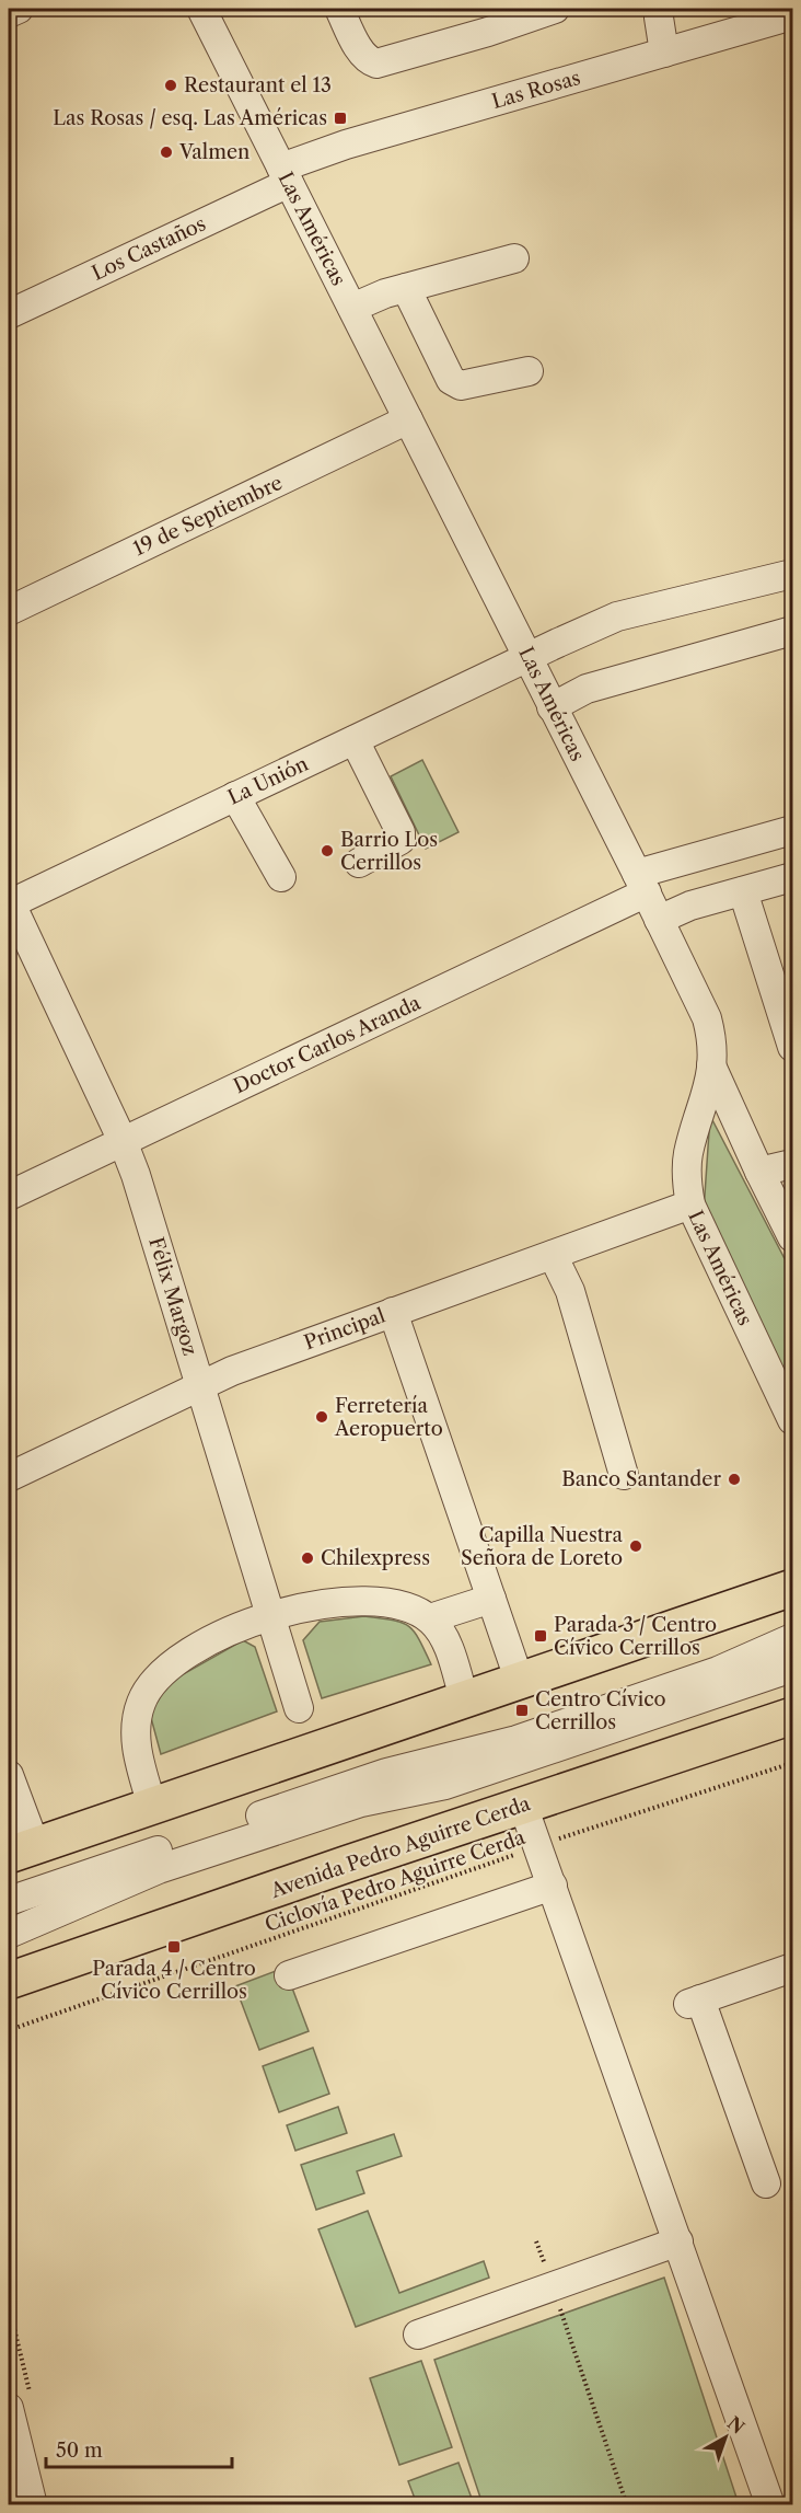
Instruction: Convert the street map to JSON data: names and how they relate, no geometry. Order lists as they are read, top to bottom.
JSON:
{
  "streets": {
    "main road": ["Avenida Pedro Aguirre Cerda"],
    "street": [
      "Las Rosas",
      "Las Américas",
      "Los Castaños",
      "19 de Septiembre",
      "La Unión",
      "Doctor Carlos Aranda",
      "Félix Margoz",
      "Principal"
    ],
    "path": ["Ciclovía Pedro Aguirre Cerda"]
  },
  "crossings": [
    ["Las Rosas", "Las Américas"],
    ["Las Rosas", "Los Castaños"],
    ["Las Américas", "Los Castaños"],
    ["Las Américas", "19 de Septiembre"],
    ["Las Américas", "La Unión"],
    ["Las Américas", "Doctor Carlos Aranda"],
    ["Las Américas", "Principal"],
    ["La Unión", "Félix Margoz"],
    ["Doctor Carlos Aranda", "Félix Margoz"],
    ["Félix Margoz", "Principal"]
  ],
  "places": {
    "other": [
      "Restaurant el 13",
      "Valmen",
      "Barrio Los Cerrillos",
      "Ferretería Aeropuerto",
      "Banco Santander",
      "Capilla Nuestra Señora de Loreto",
      "Chilexpress"
    ],
    "transit": [
      "Las Rosas / esq. Las Américas",
      "Parada 3 / Centro Cívico Cerrillos",
      "Centro Cívico Cerrillos",
      "Parada 4 / Centro Cívico Cerrillos"
    ]
  },
  "scale_bar": "50 m",
  "north": "top right"
}
